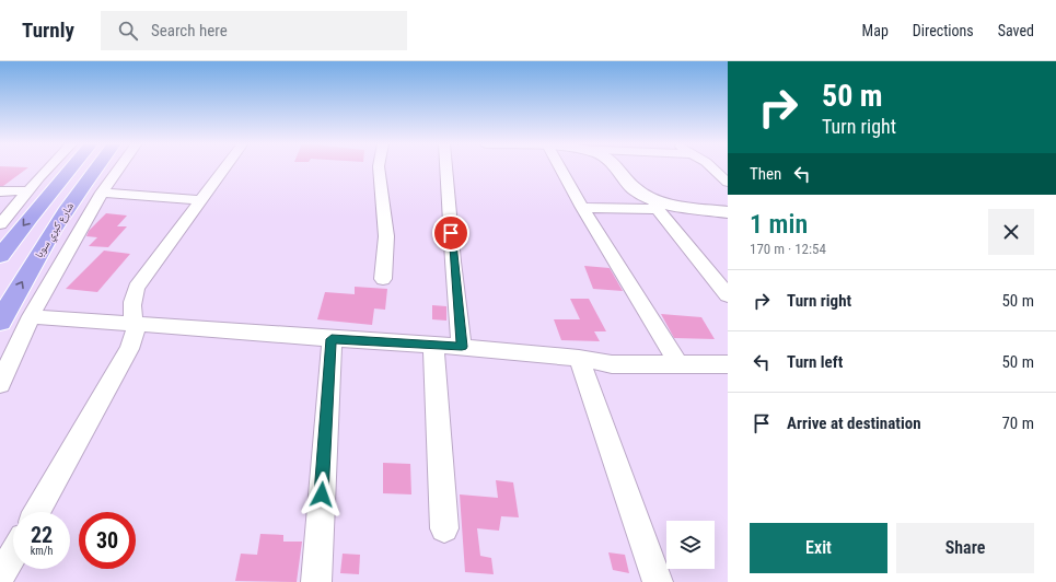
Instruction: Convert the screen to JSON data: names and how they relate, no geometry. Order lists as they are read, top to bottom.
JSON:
{
  "streets": {
    "highway": ["شارع كبري سوبا"]
  },
  "page": {
    "header": "Turnly",
    "search": "Search here",
    "nav": ["Map", "Directions", "Saved"],
    "turn": ["50 m", "Turn right"],
    "then": "Then",
    "heading": ["1 min", "170 m · 12:54"],
    "list": [
      {
        "name": "Turn right",
        "value": "50 m"
      },
      {
        "name": "Turn left",
        "value": "50 m"
      },
      {
        "name": "Arrive at destination",
        "value": "70 m"
      }
    ],
    "speed": "22 km/h",
    "limit": "30",
    "buttons": ["Exit", "Share"]
  }
}
